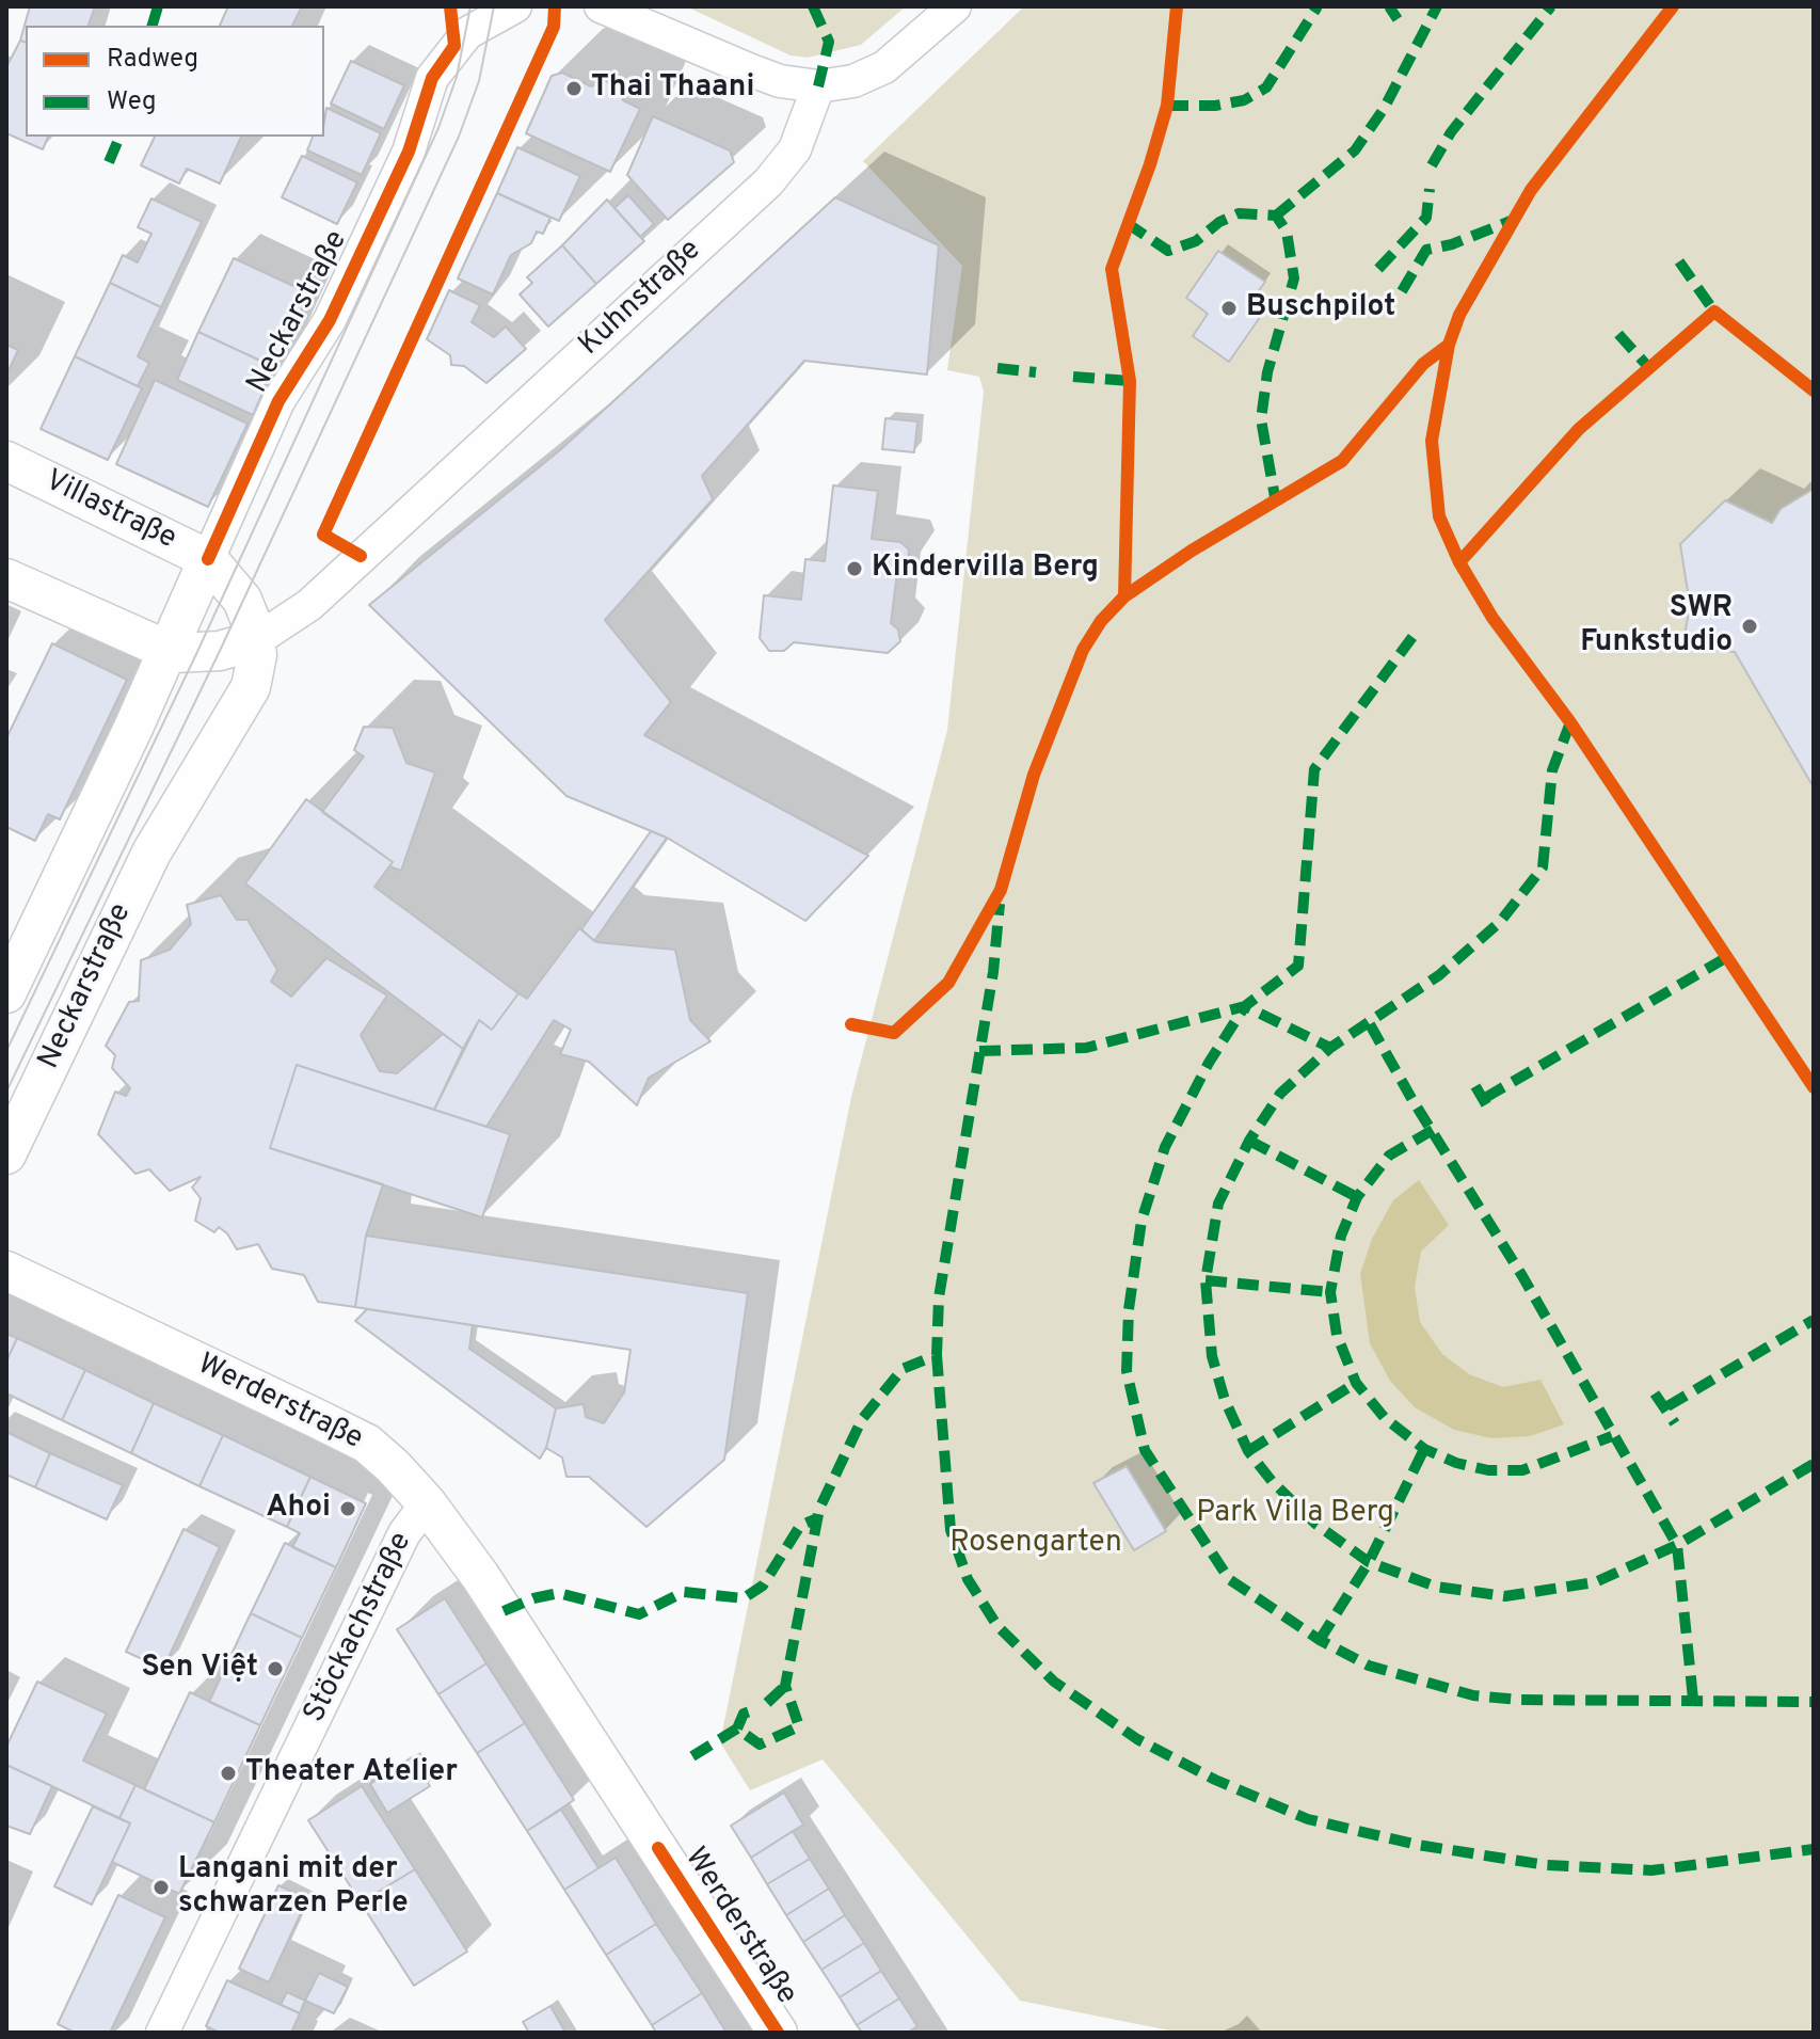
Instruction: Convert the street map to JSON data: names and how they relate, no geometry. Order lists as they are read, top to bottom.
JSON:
{
  "streets": {
    "street": [
      "Kuhnstraße",
      "Neckarstraße",
      "Villastraße",
      "Werderstraße",
      "Stöckachstraße"
    ]
  },
  "crossings": [
    ["Kuhnstraße", "Neckarstraße"],
    ["Kuhnstraße", "Villastraße"],
    ["Neckarstraße", "Villastraße"],
    ["Werderstraße", "Stöckachstraße"]
  ],
  "parks": ["Park Villa Berg", "Rosengarten"],
  "places": [
    "Thai Thaani",
    "Buschpilot",
    "Kindervilla Berg",
    "SWR Funkstudio",
    "Ahoi",
    "Sen Việt",
    "Theater Atelier",
    "Langani mit der schwarzen Perle"
  ],
  "legend": ["Radweg", "Weg"]
}
